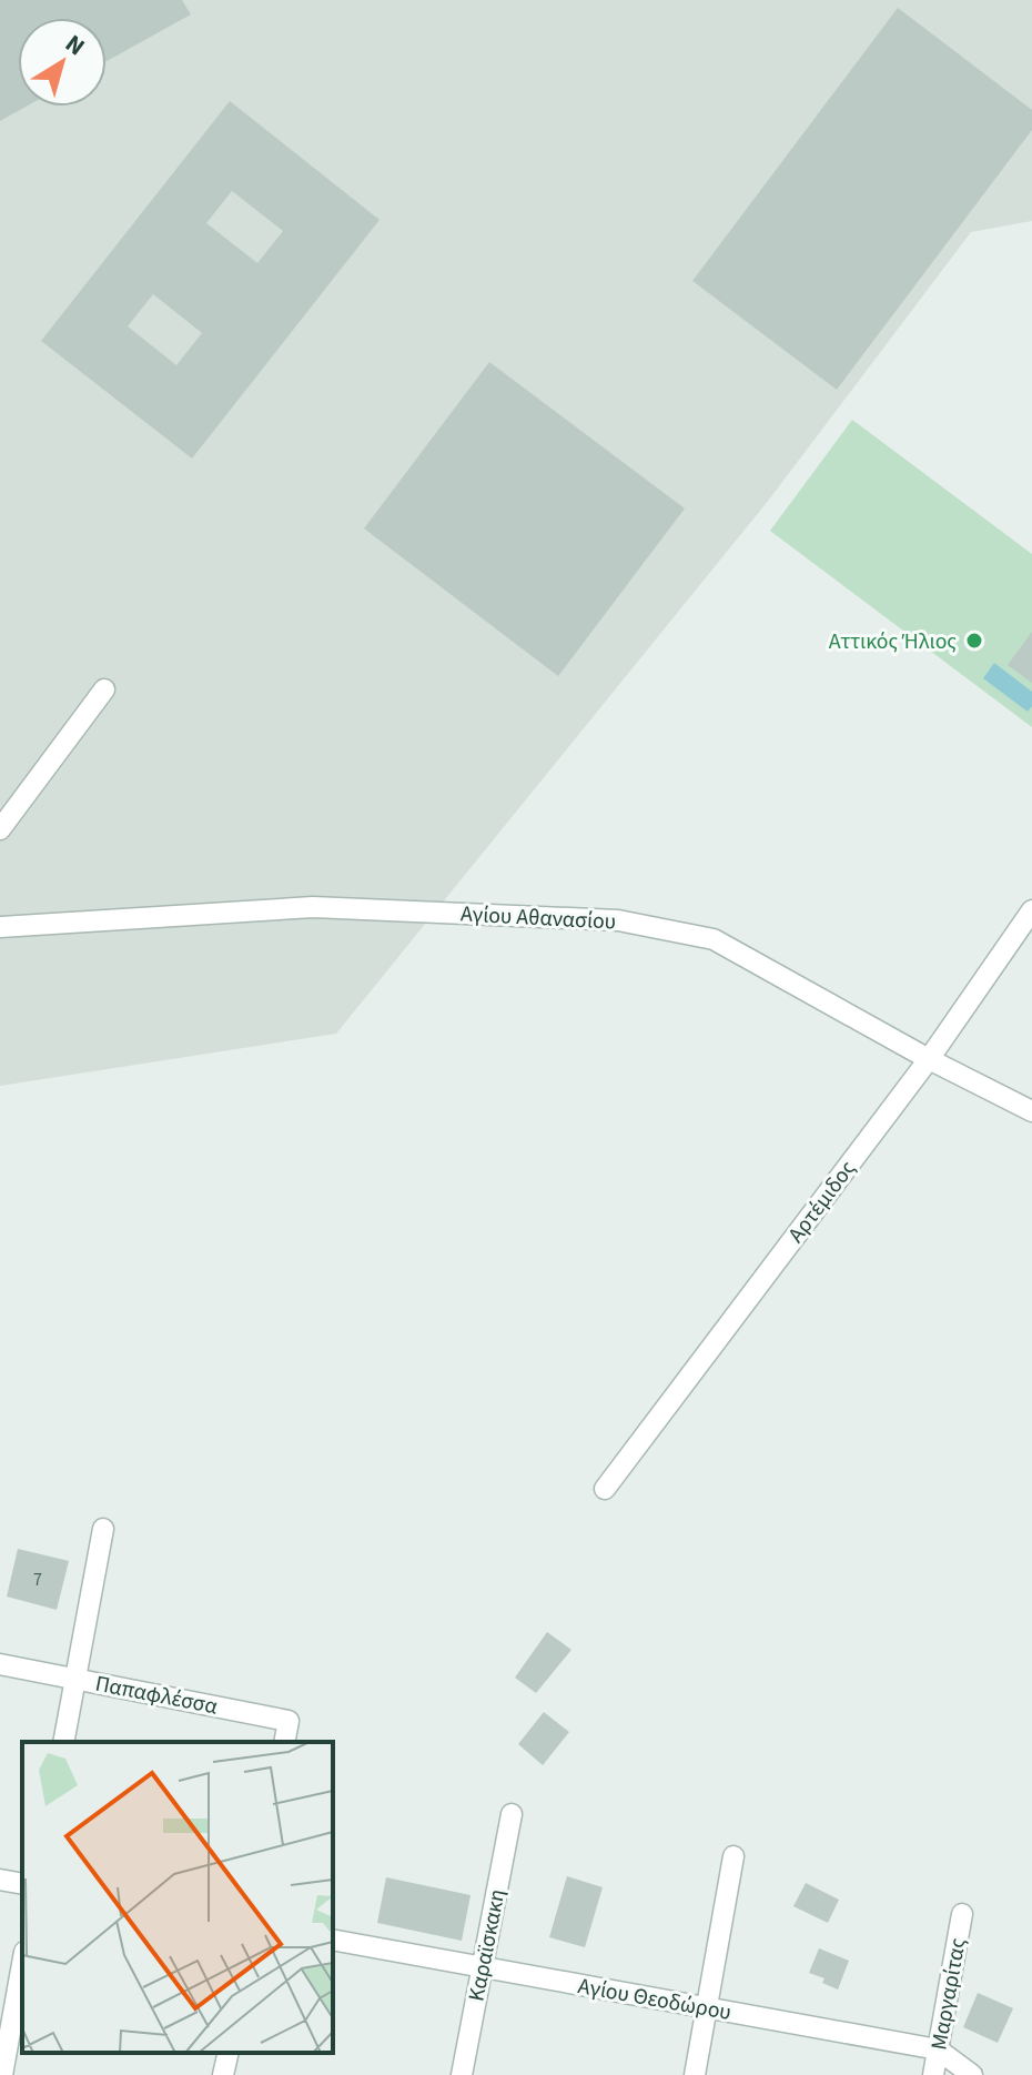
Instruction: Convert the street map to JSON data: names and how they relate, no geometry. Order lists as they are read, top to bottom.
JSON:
{
  "streets": {
    "street": [
      "Αγίου Αθανασίου",
      "Αρτέμιδος",
      "Παπαφλέσσα",
      "Καραϊσκακη",
      "Μαργαρίτας",
      "Αγίου Θεοδώρου"
    ]
  },
  "crossings": [
    ["Αγίου Αθανασίου", "Αρτέμιδος"],
    ["Καραϊσκακη", "Αγίου Θεοδώρου"],
    ["Μαργαρίτας", "Αγίου Θεοδώρου"]
  ],
  "places": ["Αττικός Ήλιος"],
  "house_numbers": ["7"],
  "north": "top right"
}
